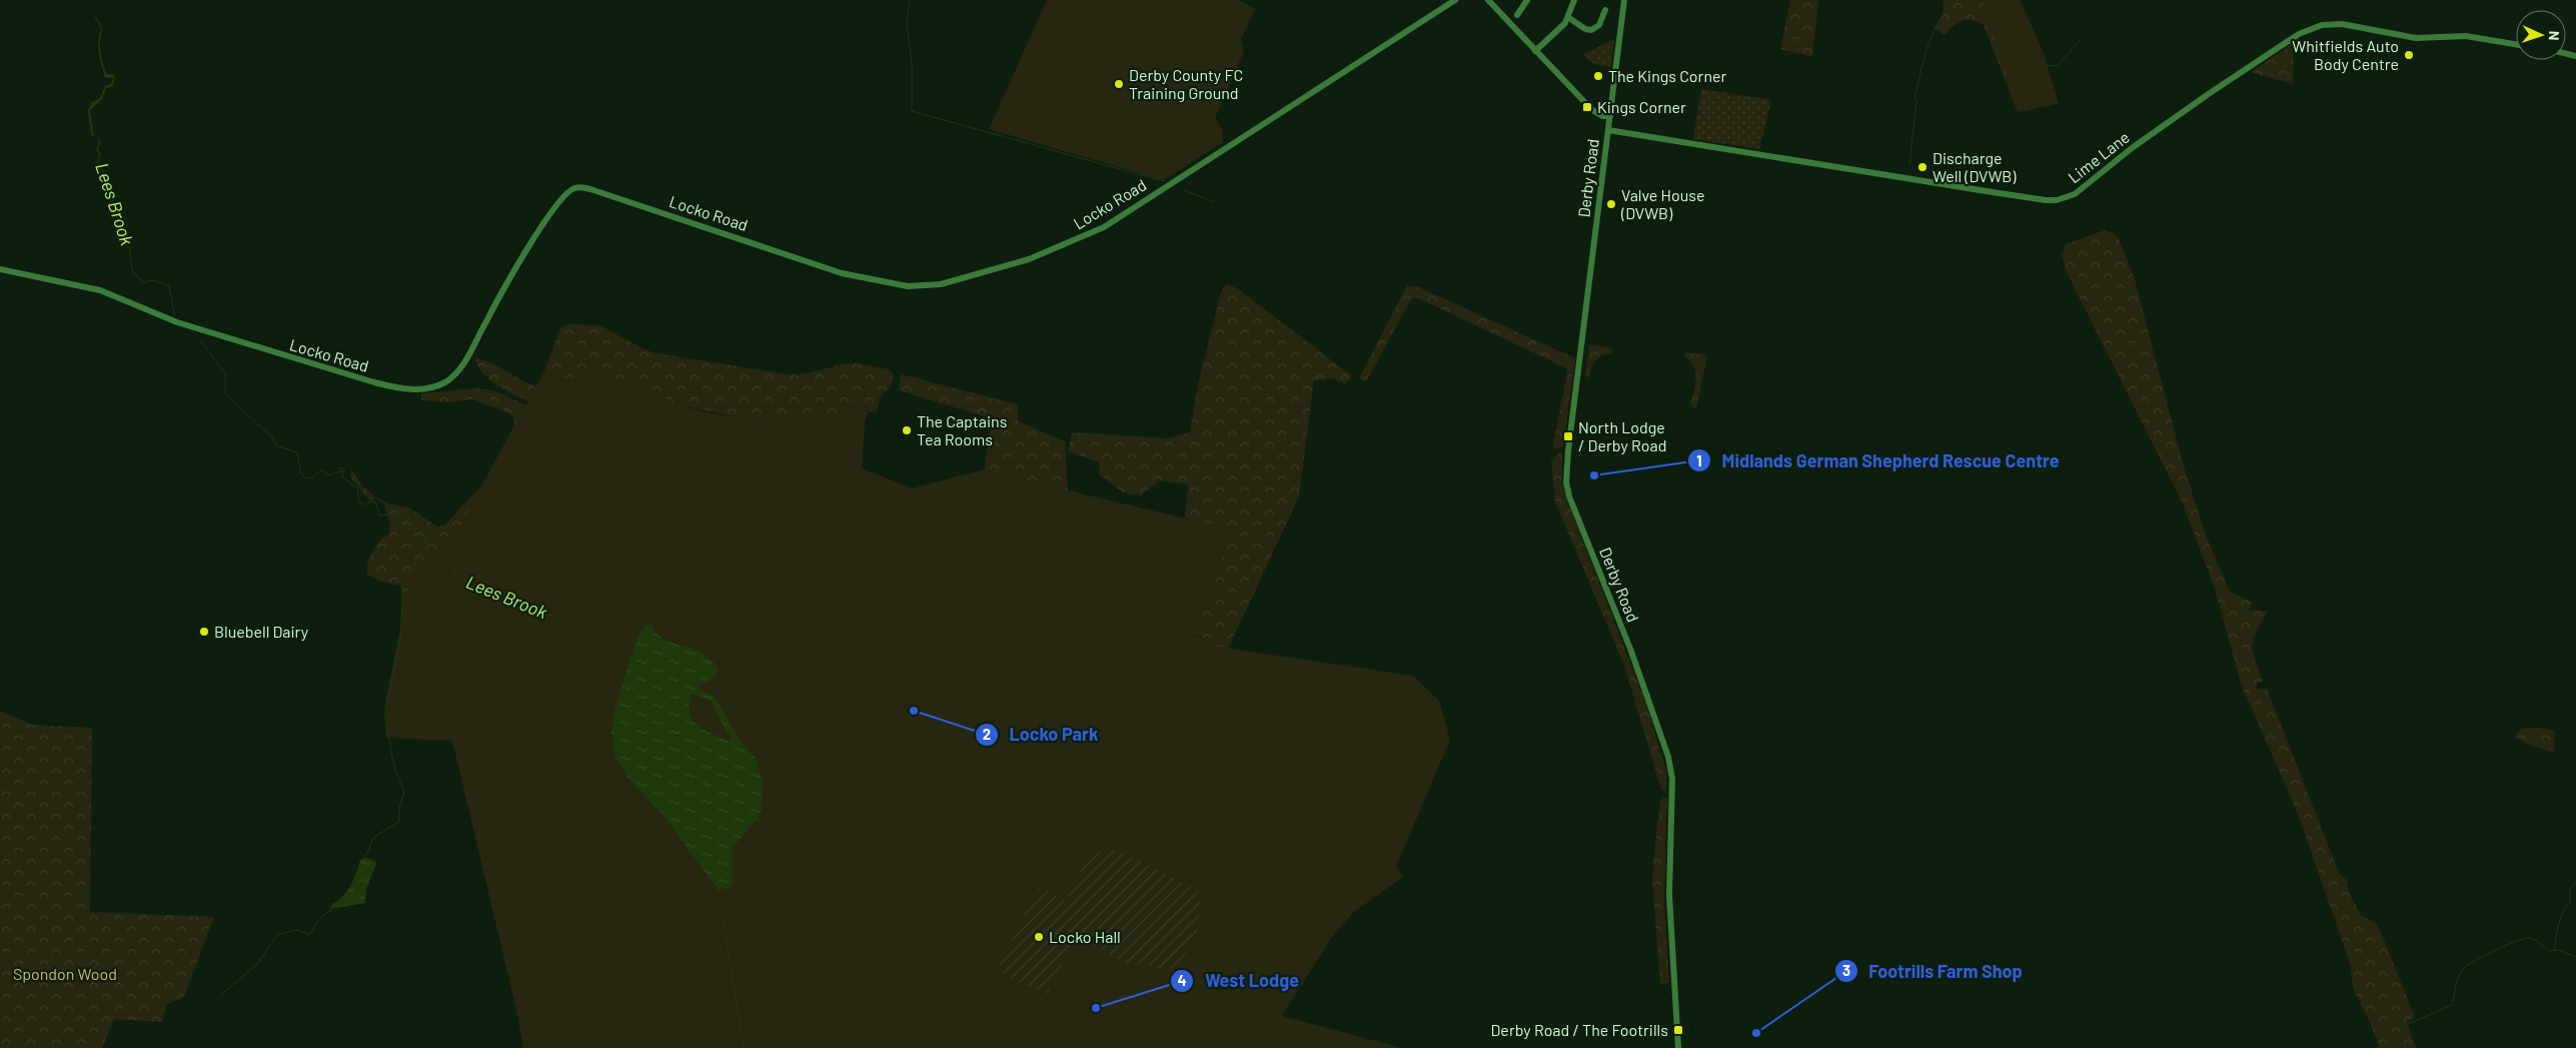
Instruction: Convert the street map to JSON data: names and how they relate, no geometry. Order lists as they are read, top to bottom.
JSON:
{
  "streets": {
    "street": ["Lime Lane", "Derby Road", "Locko Road"]
  },
  "crossings": [
    ["Lime Lane", "Derby Road"]
  ],
  "water": ["Lees Brook"],
  "parks": ["Spondon Wood"],
  "places": {
    "other": [
      "Whitfields Auto Body Centre",
      "The Kings Corner",
      "Derby County FC Training Ground",
      "Discharge Well (DVWB)",
      "Valve House (DVWB)",
      "The Captains Tea Rooms",
      "Midlands German Shepherd Rescue Centre",
      "Bluebell Dairy",
      "Locko Park",
      "Locko Hall",
      "West Lodge",
      "Footrills Farm Shop"
    ],
    "transit": ["Kings Corner", "North Lodge / Derby Road", "Derby Road / The Footrills"]
  },
  "north": "right"
}
